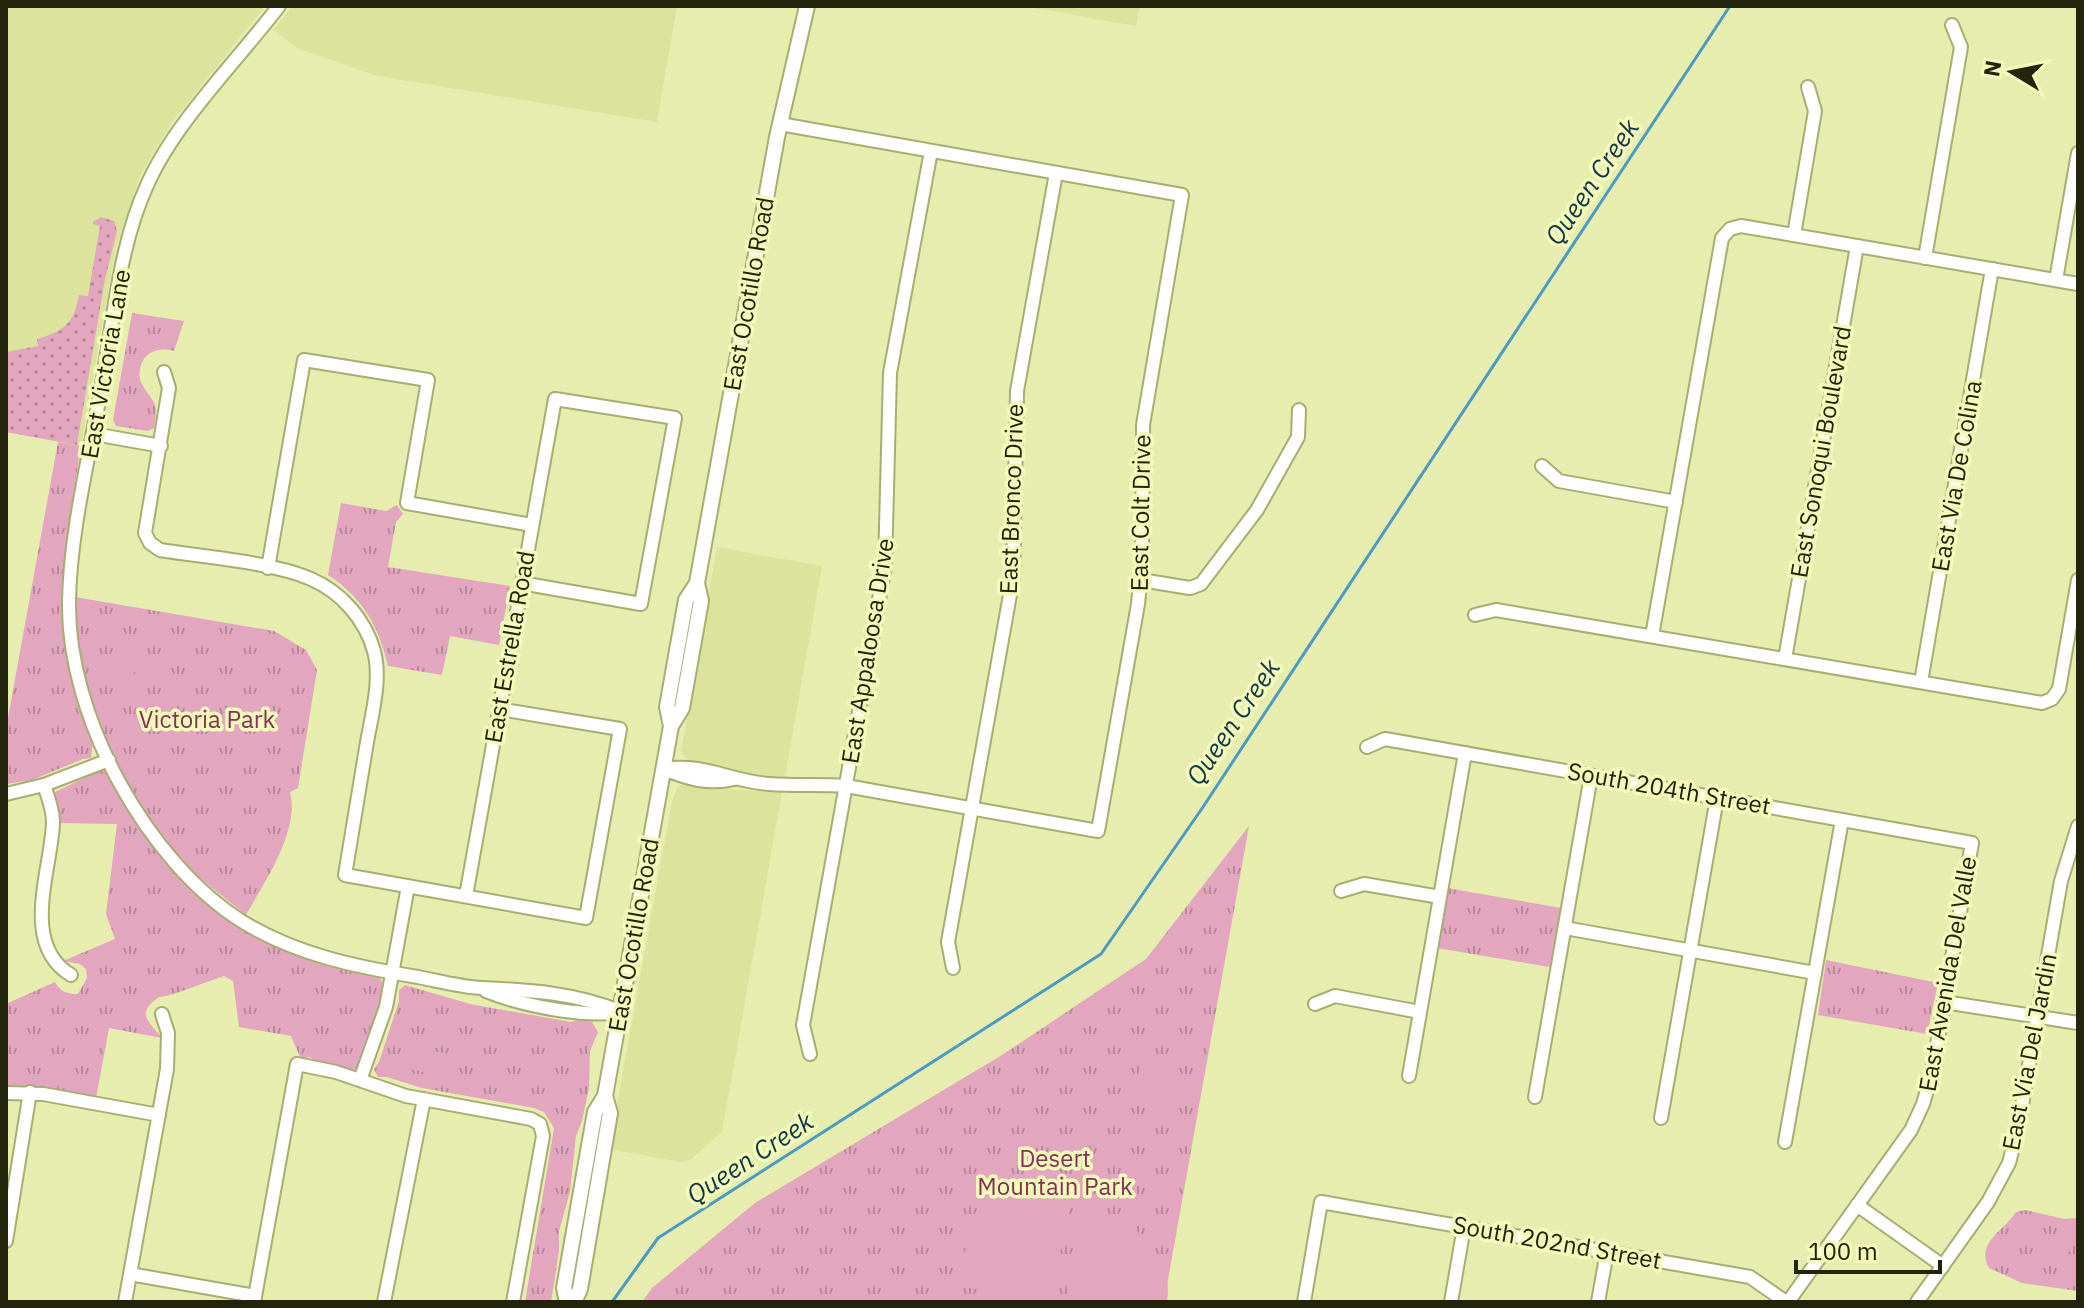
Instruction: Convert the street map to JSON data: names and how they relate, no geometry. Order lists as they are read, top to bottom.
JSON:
{
  "streets": {
    "main road": ["East Ocotillo Road"],
    "street": [
      "East Victoria Lane",
      "East Sonoqui Boulevard",
      "East Via De Colina",
      "East Bronco Drive",
      "East Colt Drive",
      "East Estrella Road",
      "East Appaloosa Drive",
      "South 204th Street",
      "East Avenida Del Valle",
      "East Via Del Jardin",
      "South 202nd Street"
    ]
  },
  "crossings": [
    ["East Ocotillo Road", "East Victoria Lane"],
    ["East Bronco Drive", "East Colt Drive"],
    ["South 204th Street", "East Avenida Del Valle"],
    ["East Avenida Del Valle", "South 202nd Street"]
  ],
  "water": ["Queen Creek"],
  "parks": ["Victoria Park", "Desert Mountain Park"],
  "scale_bar": "100 m",
  "north": "left"
}
